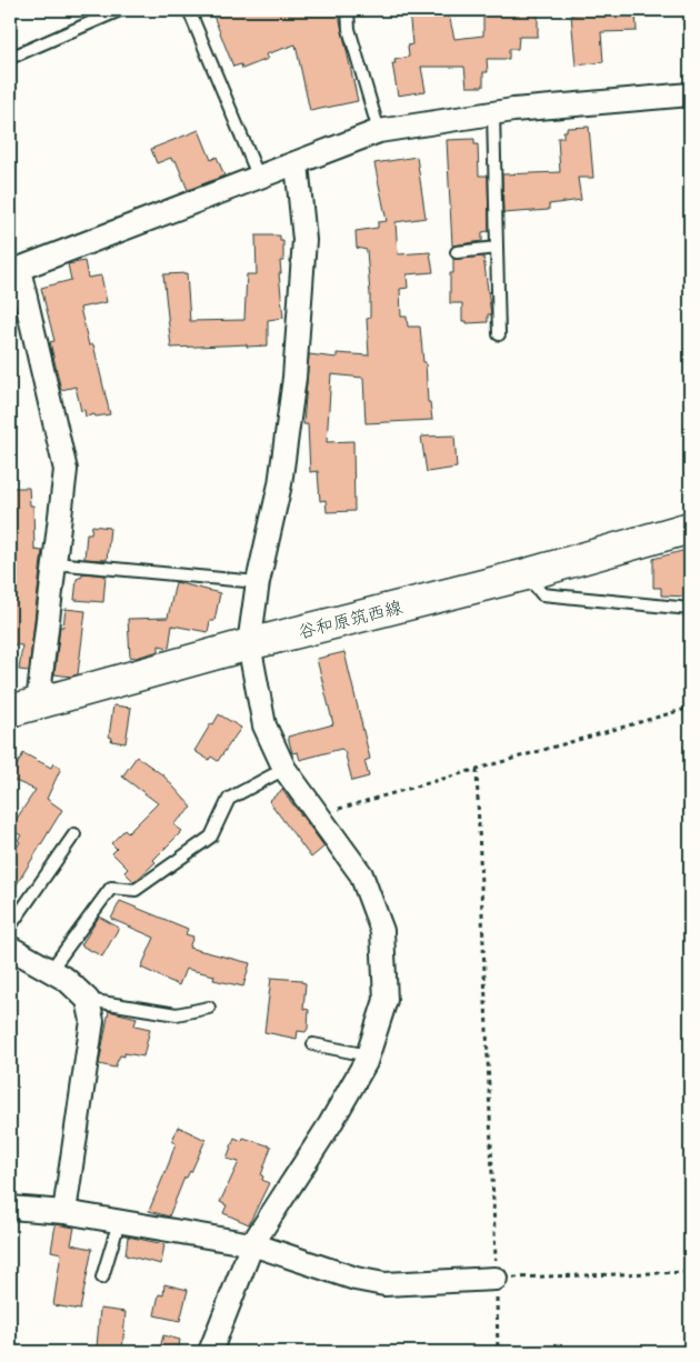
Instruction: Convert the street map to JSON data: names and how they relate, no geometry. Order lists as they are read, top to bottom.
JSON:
{
  "streets": {
    "main road": ["谷和原筑西線"]
  }
}
